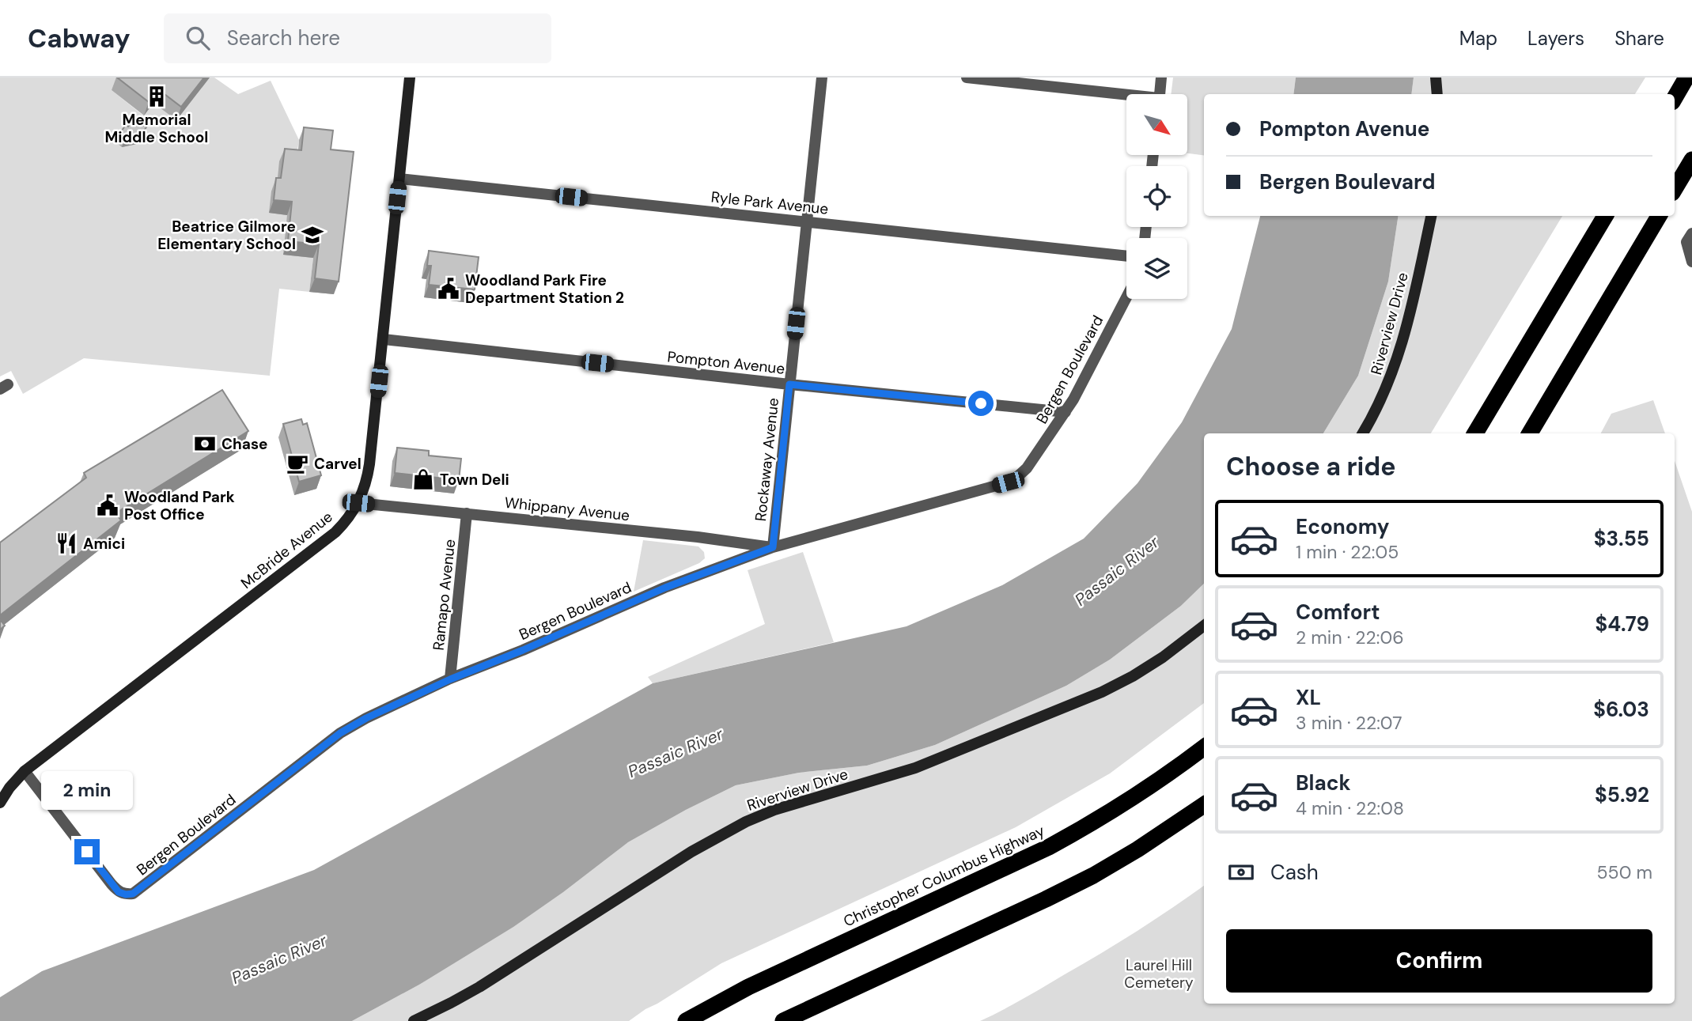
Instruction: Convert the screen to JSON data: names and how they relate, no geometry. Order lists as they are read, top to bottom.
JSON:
{
  "streets": {
    "highway": ["Christopher Columbus Highway"],
    "street": [
      "Ryle Park Avenue",
      "Riverview Drive",
      "Pompton Avenue",
      "Bergen Boulevard",
      "Rockaway Avenue",
      "Whippany Avenue",
      "McBride Avenue",
      "Ramapo Avenue"
    ]
  },
  "crossings": [
    ["Ryle Park Avenue", "Rockaway Avenue"],
    ["Ryle Park Avenue", "McBride Avenue"],
    ["Pompton Avenue", "Bergen Boulevard"],
    ["Pompton Avenue", "Rockaway Avenue"],
    ["Pompton Avenue", "McBride Avenue"],
    ["Bergen Boulevard", "Rockaway Avenue"],
    ["Bergen Boulevard", "Whippany Avenue"],
    ["Bergen Boulevard", "McBride Avenue"],
    ["Bergen Boulevard", "Ramapo Avenue"],
    ["Rockaway Avenue", "Whippany Avenue"],
    ["Whippany Avenue", "McBride Avenue"],
    ["Whippany Avenue", "Ramapo Avenue"]
  ],
  "water": ["Passaic River"],
  "parks": ["Laurel Hill Cemetery"],
  "places": {
    "building": ["Memorial Middle School"],
    "school or university": ["Beatrice Gilmore Elementary School"],
    "public building": ["Woodland Park Fire Department Station 2", "Woodland Park Post Office"],
    "bank": ["Chase"],
    "cafe": ["Carvel"],
    "shop": ["Town Deli"],
    "restaurant": ["Amici"]
  },
  "north": "bottom right",
  "page": {
    "header": "Cabway",
    "search": "Search here",
    "nav": ["Map", "Layers", "Share"],
    "banner": ["Pompton Avenue", "Bergen Boulevard"],
    "heading": "Choose a ride",
    "list": [
      {
        "name": "Economy",
        "note": "1 min · 22:05",
        "value": "$3.55"
      },
      {
        "name": "Comfort",
        "note": "2 min · 22:06",
        "value": "$4.79"
      },
      {
        "name": "XL",
        "note": "3 min · 22:07",
        "value": "$6.03"
      },
      {
        "name": "Black",
        "note": "4 min · 22:08",
        "value": "$5.92"
      }
    ],
    "bubble": "2 min",
    "pay": ["Cash", "550 m"],
    "buttons": "Confirm"
  }
}
